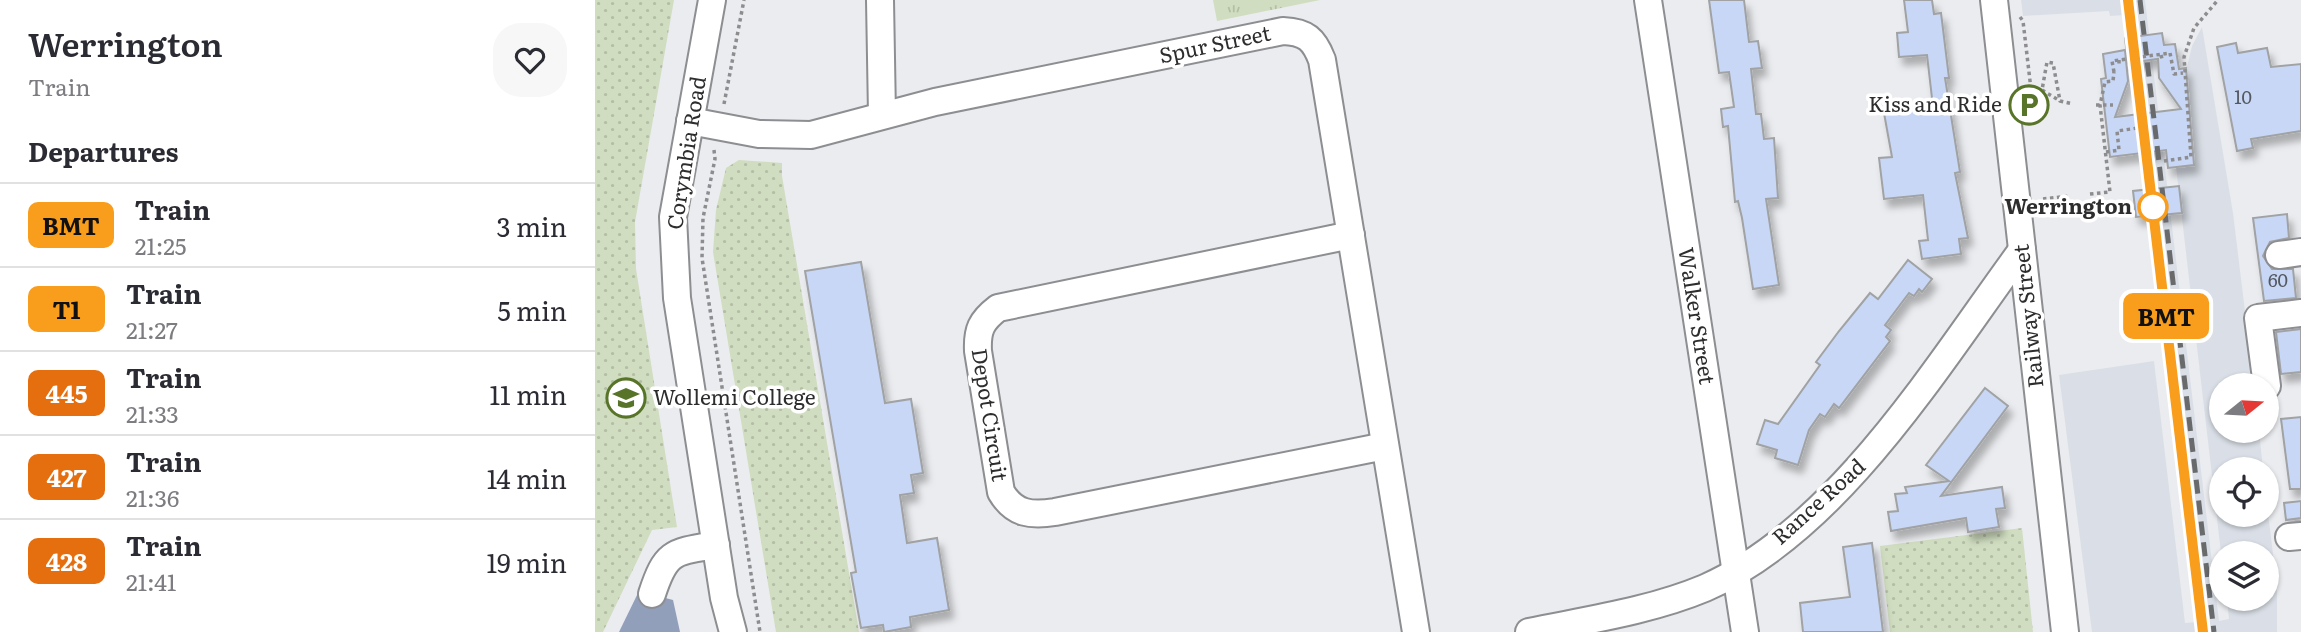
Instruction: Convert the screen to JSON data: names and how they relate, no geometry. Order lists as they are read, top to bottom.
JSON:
{
  "streets": {
    "street": [
      "Spur Street",
      "Corymbia Road",
      "Walker Street",
      "Railway Street",
      "Depot Circuit",
      "Rance Road"
    ]
  },
  "crossings": [
    ["Spur Street", "Corymbia Road"],
    ["Spur Street", "Depot Circuit"],
    ["Walker Street", "Rance Road"],
    ["Railway Street", "Rance Road"]
  ],
  "places": {
    "parking": ["Kiss and Ride"],
    "other": ["Werrington"],
    "school or university": ["Wollemi College"]
  },
  "house_numbers": ["10", "60"],
  "north": "right",
  "page": {
    "heading": [
      ["Werrington", "Train"],
      "Departures"
    ],
    "on_map": "BMT",
    "list": [
      {
        "mark": "BMT",
        "name": "Train",
        "note": "21:25",
        "value": "3 min"
      },
      {
        "mark": "T1",
        "name": "Train",
        "note": "21:27",
        "value": "5 min"
      },
      {
        "mark": "445",
        "name": "Train",
        "note": "21:33",
        "value": "11 min"
      },
      {
        "mark": "427",
        "name": "Train",
        "note": "21:36",
        "value": "14 min"
      },
      {
        "mark": "428",
        "name": "Train",
        "note": "21:41",
        "value": "19 min"
      }
    ]
  }
}
